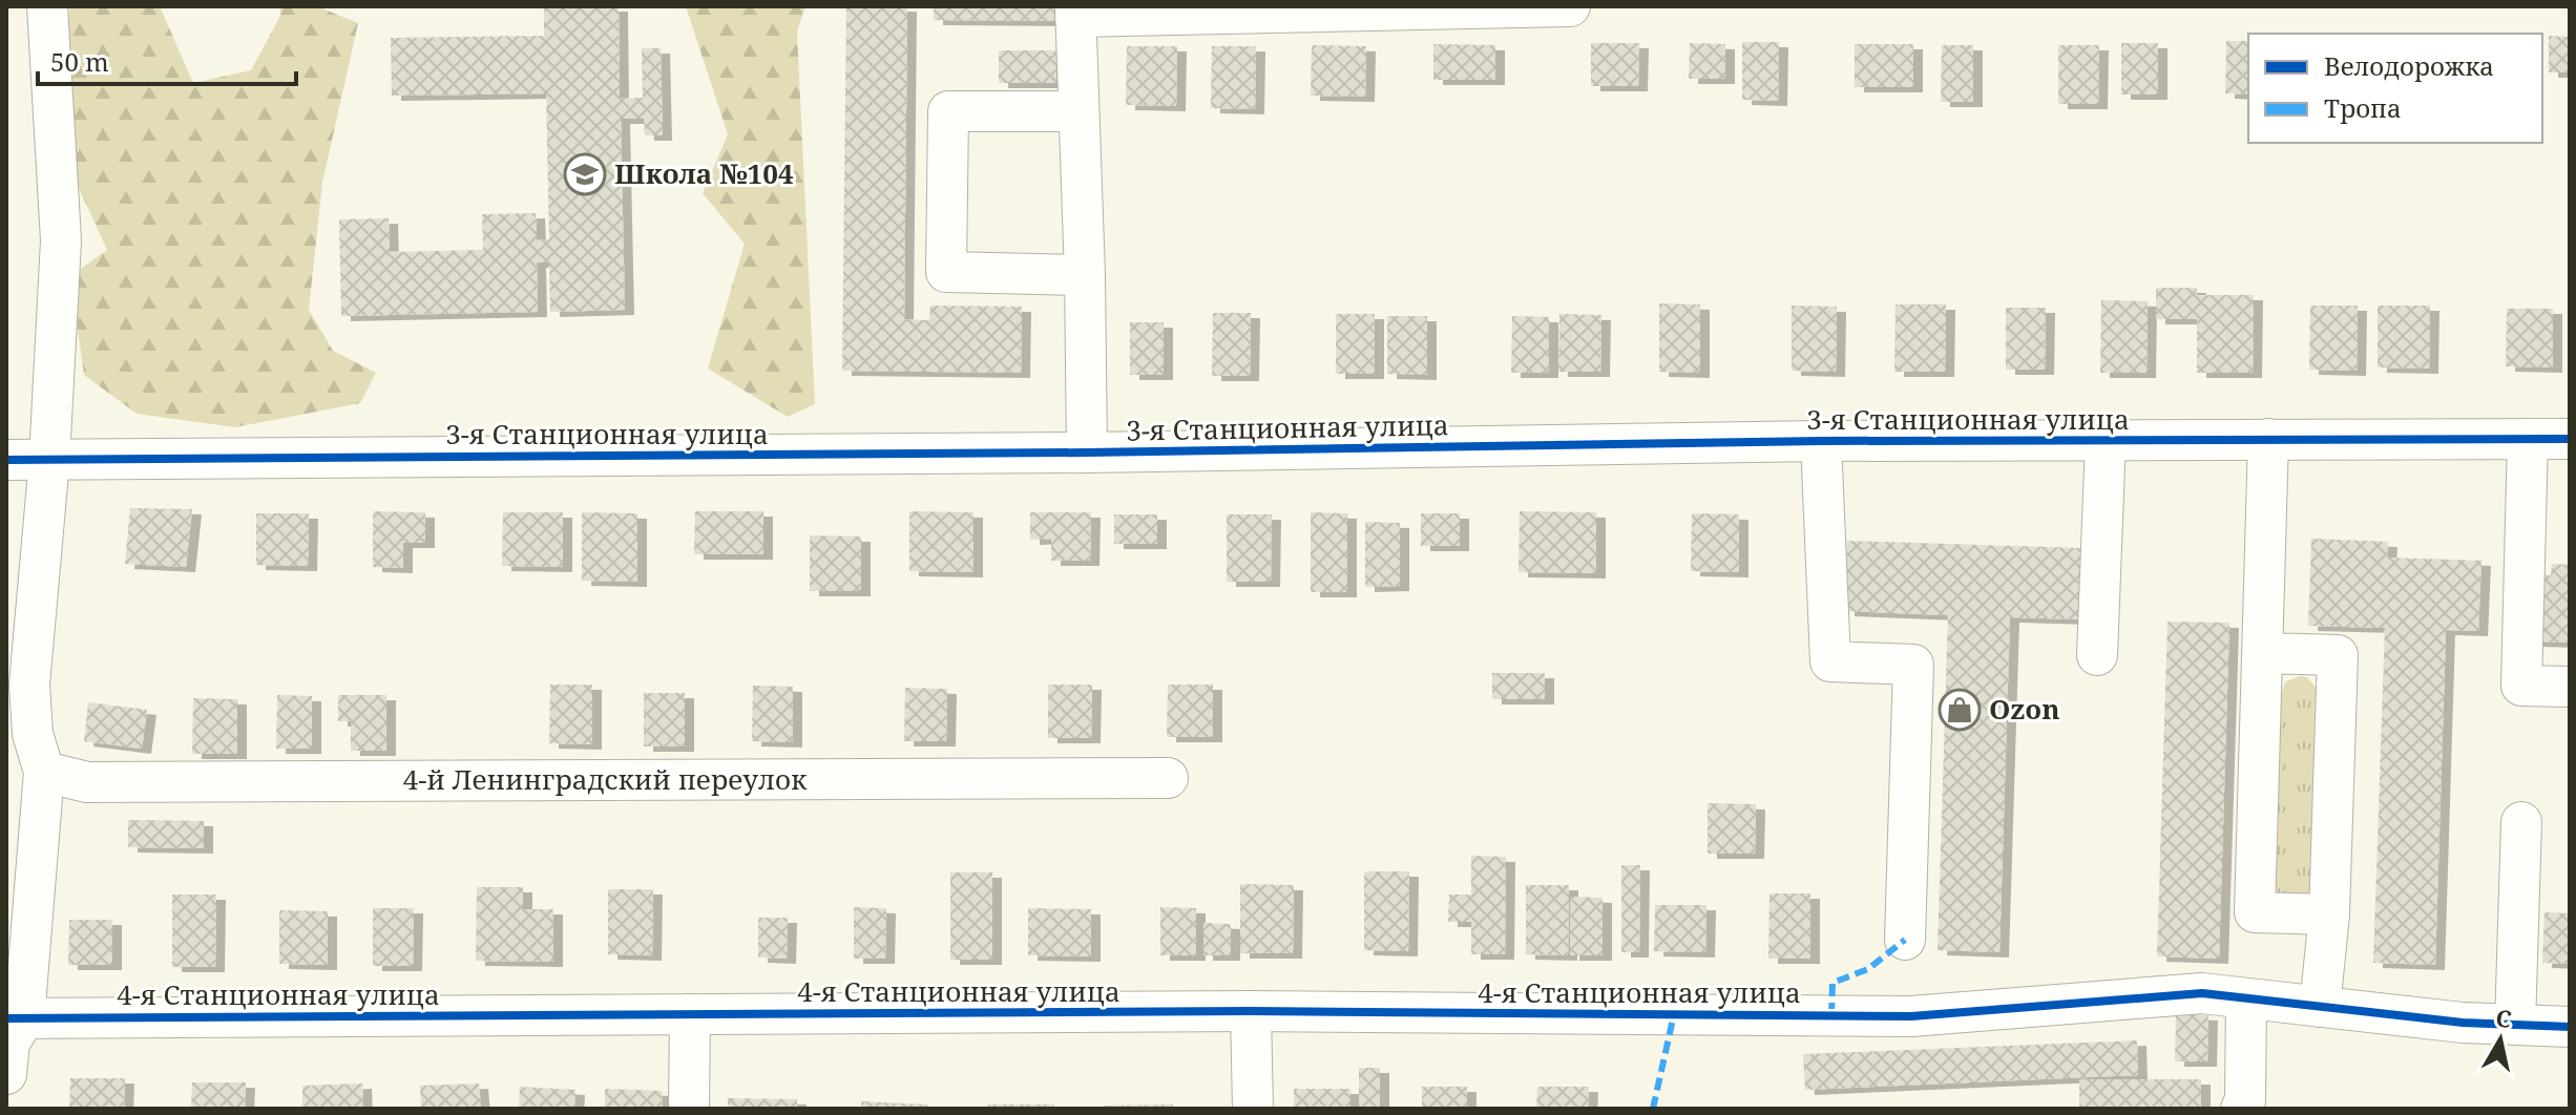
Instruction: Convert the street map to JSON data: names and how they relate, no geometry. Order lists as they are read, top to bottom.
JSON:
{
  "streets": {
    "street": ["3-я Станционная улица", "4-й Ленинградский переулок", "4-я Станционная улица"]
  },
  "places": {
    "school or university": ["Школа №104"],
    "shop": ["Ozon"]
  },
  "legend": ["Велодорожка", "Тропа"],
  "scale_bar": "50 m",
  "north": "top"
}
